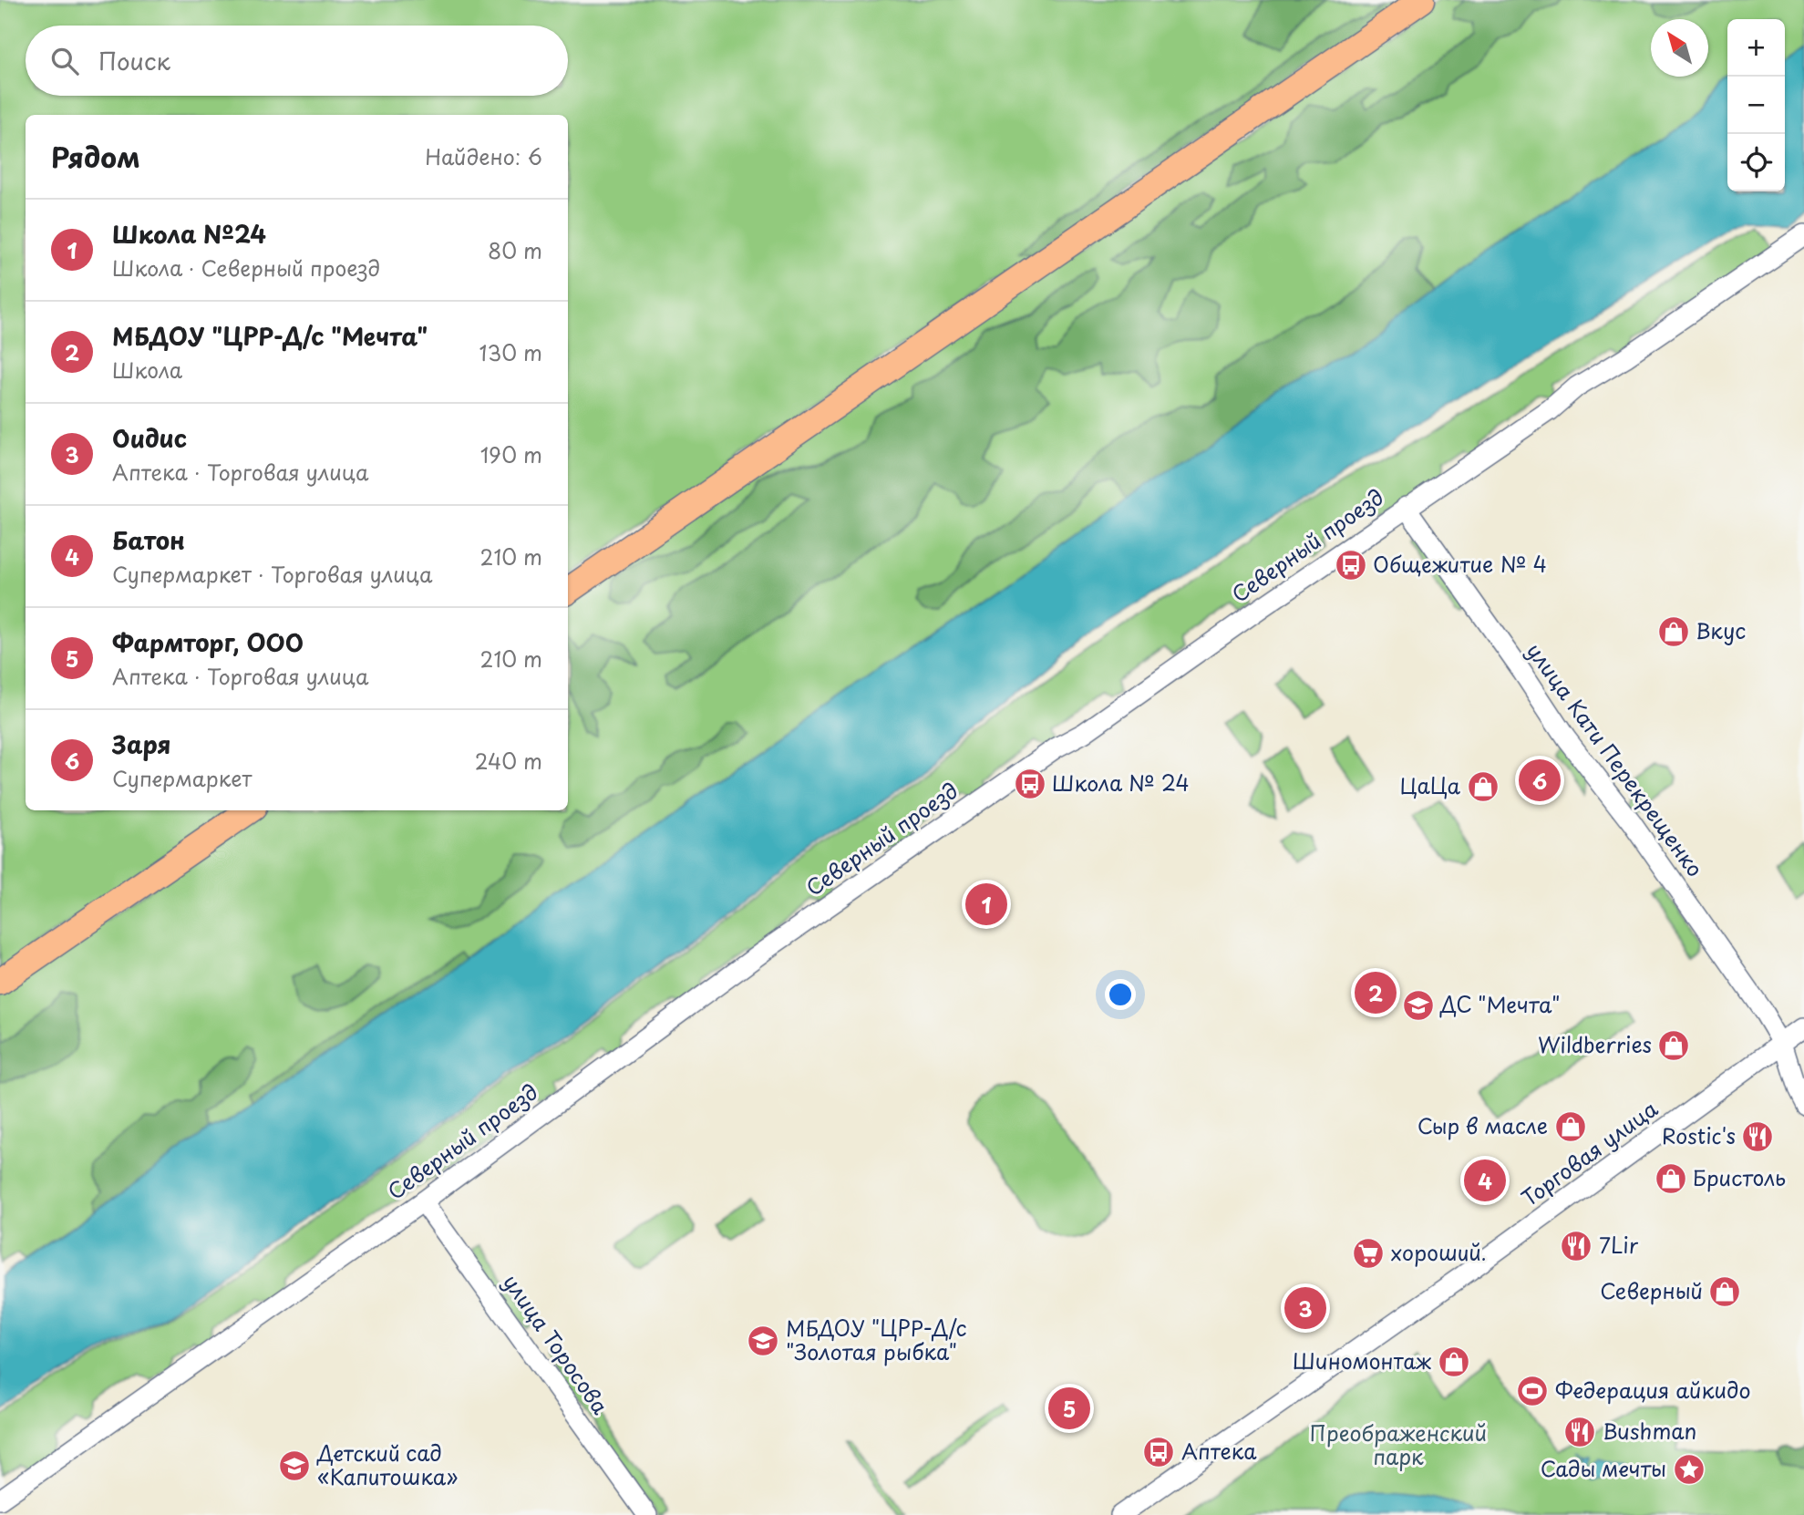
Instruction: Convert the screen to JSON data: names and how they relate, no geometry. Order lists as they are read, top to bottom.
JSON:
{
  "streets": {
    "street": [
      "Северный проезд",
      "улица Кати Перекрещенко",
      "Торговая улица",
      "улица Торосова"
    ]
  },
  "crossings": [
    ["Северный проезд", "улица Кати Перекрещенко"],
    ["Северный проезд", "улица Торосова"],
    ["улица Кати Перекрещенко", "Торговая улица"]
  ],
  "parks": ["Преображенский парк"],
  "places": {
    "bus stop": ["Общежитие № 4", "Школа № 24", "Аптека"],
    "shop": [
      "Вкус",
      "ЦаЦа",
      "Wildberries",
      "Сыр в масле",
      "Бристоль",
      "Северный",
      "Шиномонтаж"
    ],
    "school or university": ["ДС \"Мечта\"", "МБДОУ \"ЦРР-Д/с \"Золотая рыбка\"", "Детский сад «Капитошка»"],
    "restaurant": ["Rostic's", "7Lir", "Bushman"],
    "supermarket": ["хороший."],
    "sports": ["Федерация айкидо"],
    "place": ["Сады мечты"]
  },
  "north": "top left",
  "page": {
    "map_buttons": ["+", "−"],
    "search": "Поиск",
    "heading": ["Рядом", "Найдено: 6"],
    "list": [
      {
        "mark": "1",
        "name": "Школа №24",
        "note": "Школа · Северный проезд",
        "value": "80 m"
      },
      {
        "mark": "2",
        "name": "МБДОУ \"ЦРР-Д/с \"Мечта\"",
        "note": "Школа",
        "value": "130 m"
      },
      {
        "mark": "3",
        "name": "Оидис",
        "note": "Аптека · Торговая улица",
        "value": "190 m"
      },
      {
        "mark": "4",
        "name": "Батон",
        "note": "Супермаркет · Торговая улица",
        "value": "210 m"
      },
      {
        "mark": "5",
        "name": "Фармторг, ООО",
        "note": "Аптека · Торговая улица",
        "value": "210 m"
      },
      {
        "mark": "6",
        "name": "Заря",
        "note": "Супермаркет",
        "value": "240 m"
      }
    ],
    "pins": [
      "6",
      "1",
      "2",
      "4",
      "3",
      "5"
    ]
  }
}
